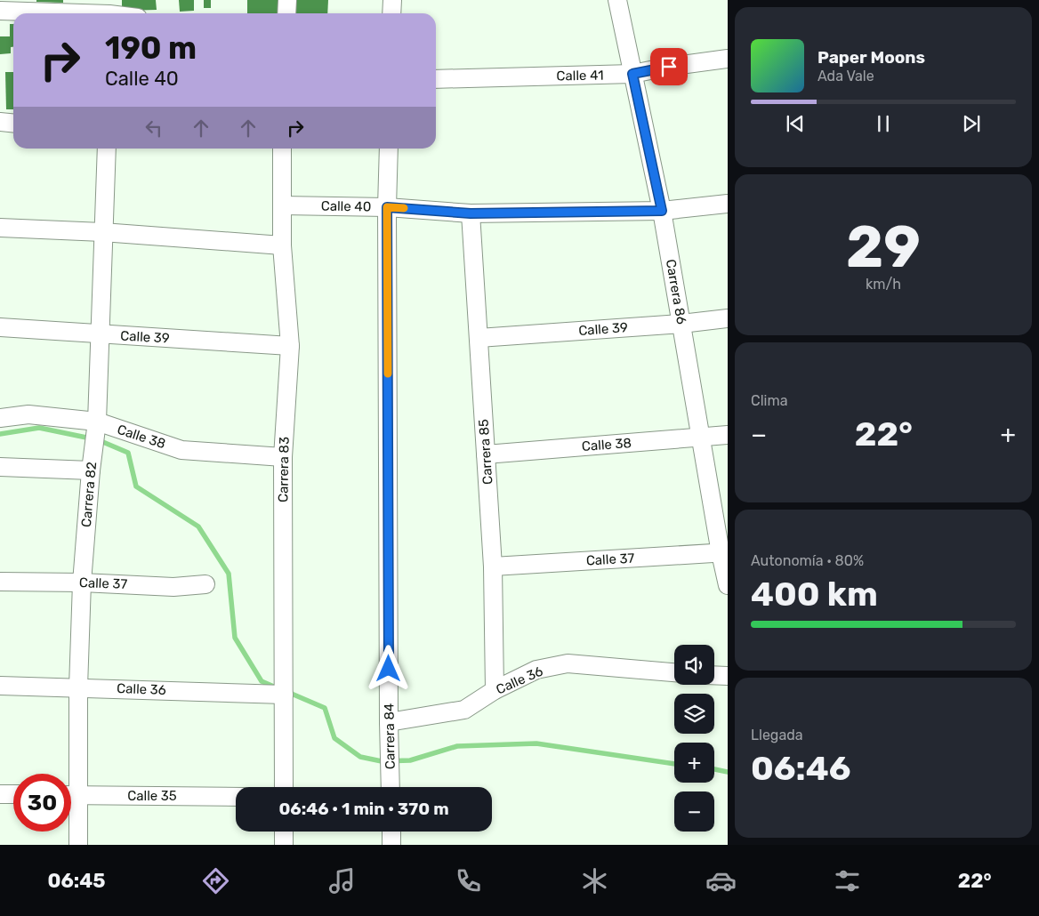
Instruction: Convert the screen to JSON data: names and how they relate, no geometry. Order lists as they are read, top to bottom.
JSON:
{
  "streets": {
    "street": [
      "Calle 41",
      "Calle 40",
      "Carrera 86",
      "Calle 39",
      "Calle 38",
      "Carrera 85",
      "Carrera 83",
      "Carrera 82",
      "Calle 37",
      "Calle 36",
      "Carrera 84",
      "Calle 35"
    ]
  },
  "crossings": [
    ["Calle 41", "Carrera 86"],
    ["Calle 40", "Carrera 86"],
    ["Calle 40", "Carrera 85"],
    ["Calle 40", "Carrera 83"],
    ["Calle 40", "Carrera 84"],
    ["Carrera 86", "Calle 39"],
    ["Carrera 86", "Calle 38"],
    ["Carrera 86", "Calle 37"],
    ["Calle 39", "Carrera 85"],
    ["Calle 39", "Carrera 83"],
    ["Calle 39", "Carrera 82"],
    ["Calle 38", "Carrera 85"],
    ["Calle 38", "Carrera 83"],
    ["Calle 38", "Carrera 82"],
    ["Carrera 85", "Calle 37"],
    ["Carrera 85", "Calle 36"],
    ["Carrera 83", "Calle 36"],
    ["Carrera 82", "Calle 37"],
    ["Carrera 82", "Calle 36"],
    ["Calle 36", "Carrera 84"]
  ],
  "page": {
    "turn": ["190 m", "Calle 40"],
    "song": ["Paper Moons", "Ada Vale"],
    "tile": [
      ["29", "km/h"],
      "Clima",
      ["Autonomía · 80%", "400 km"],
      ["Llegada", "06:46"]
    ],
    "heat": ["−", "22°", "+"],
    "map_buttons": ["+", "−"],
    "limit": "30",
    "trip": "06:46 · 1 min · 370 m",
    "tabs": ["06:45", "22°"]
  }
}
